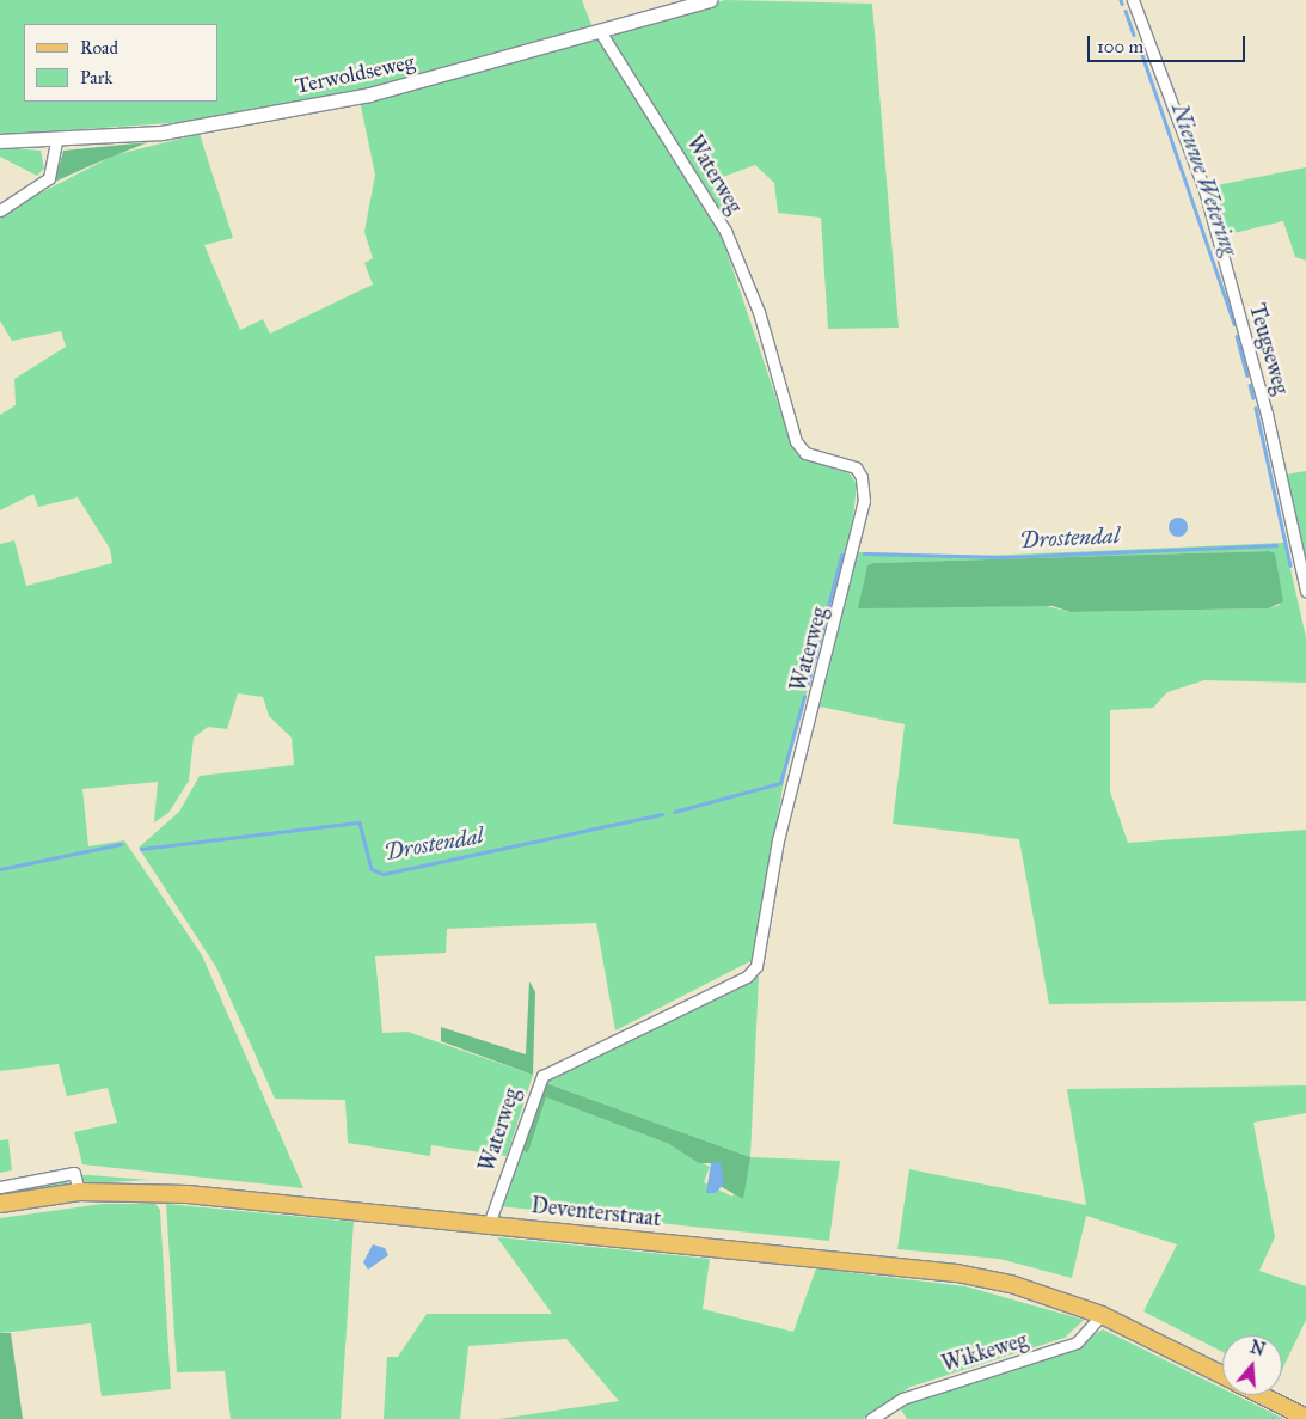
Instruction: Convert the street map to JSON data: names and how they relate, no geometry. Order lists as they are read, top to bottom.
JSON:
{
  "streets": {
    "main road": ["Deventerstraat"],
    "street": [
      "Terwoldseweg",
      "Waterweg",
      "Teugseweg",
      "Wikkeweg"
    ]
  },
  "crossings": [
    ["Terwoldseweg", "Waterweg"],
    ["Waterweg", "Deventerstraat"],
    ["Deventerstraat", "Wikkeweg"]
  ],
  "water": ["Nieuwe Wetering", "Drostendal"],
  "legend": ["Road", "Park"],
  "scale_bar": "100 m",
  "north": "top"
}
